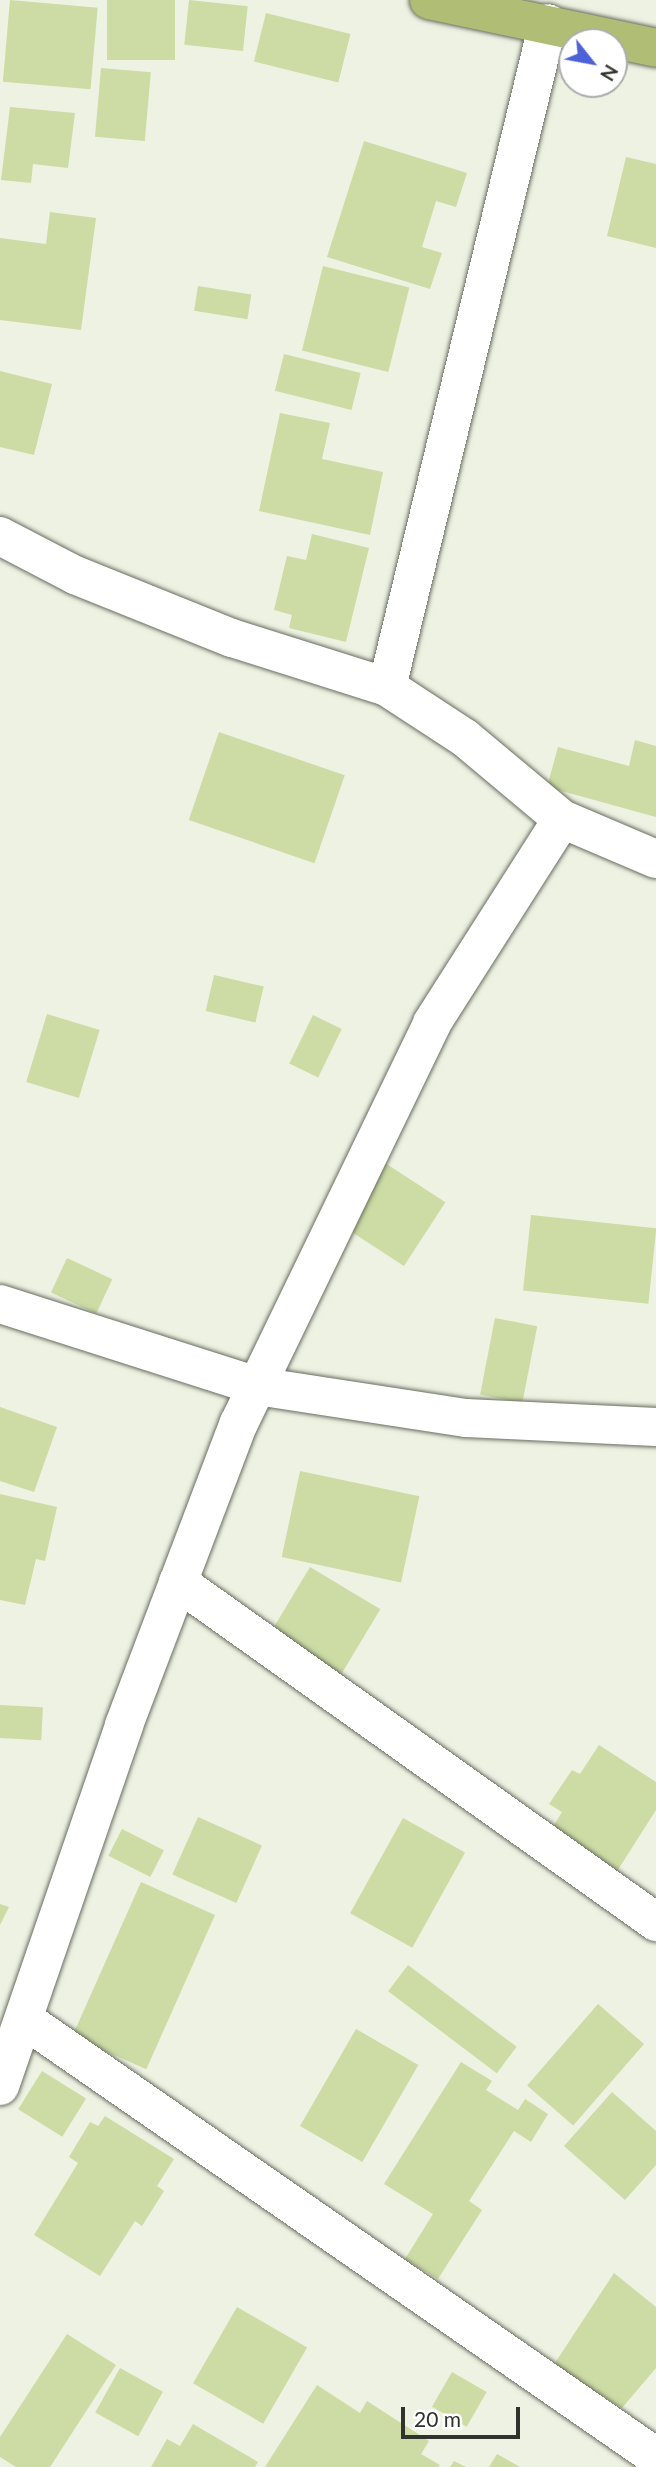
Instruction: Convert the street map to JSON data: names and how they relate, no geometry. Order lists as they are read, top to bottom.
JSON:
{
  "scale_bar": "20 m",
  "north": "bottom right"
}
